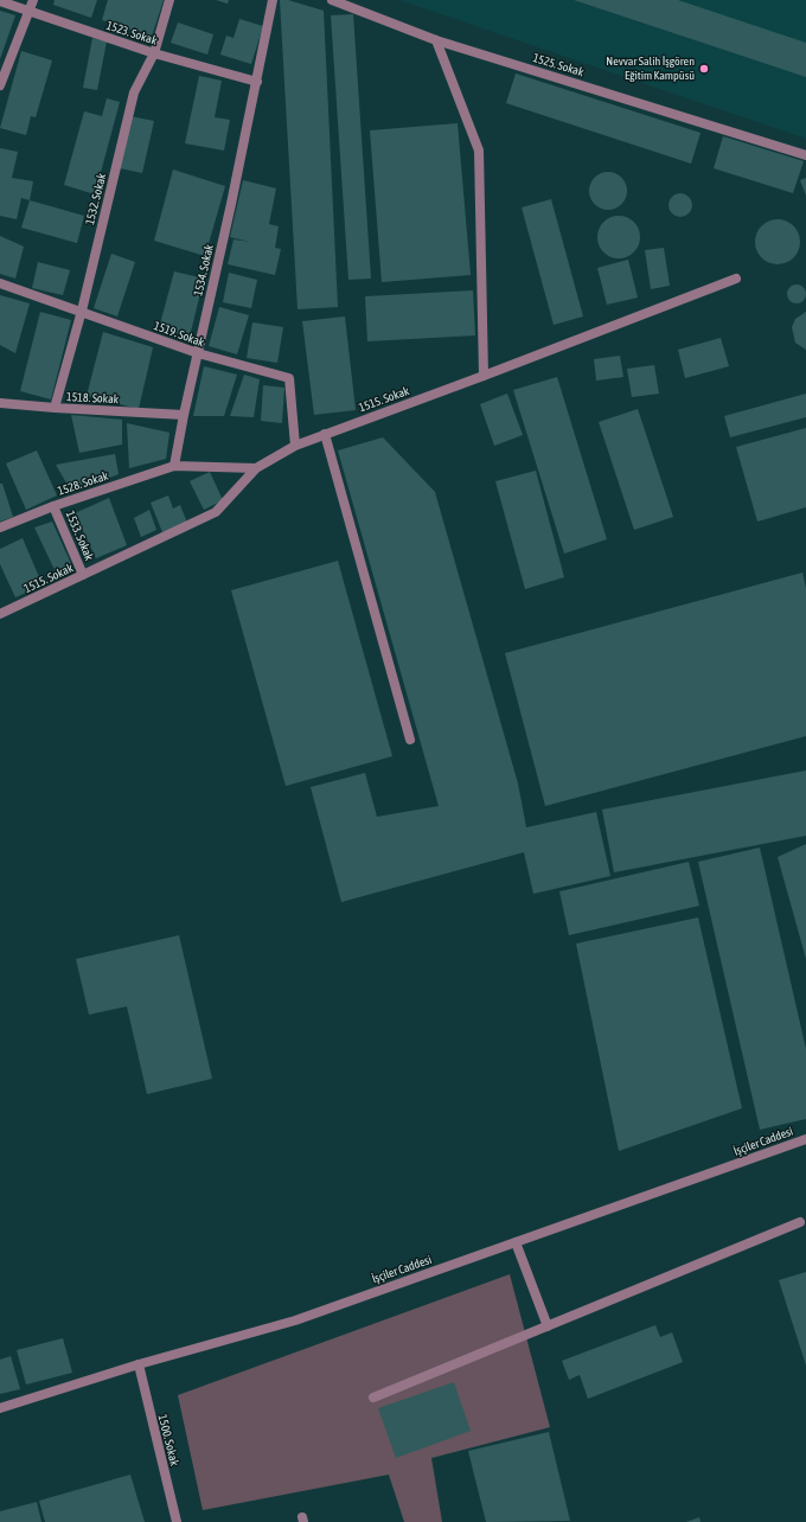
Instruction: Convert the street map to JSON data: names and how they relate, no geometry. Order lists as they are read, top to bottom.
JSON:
{
  "streets": {
    "street": [
      "1523. Sokak",
      "1525. Sokak",
      "1532. Sokak",
      "1534. Sokak",
      "1519. Sokak",
      "1518. Sokak",
      "1515. Sokak",
      "1528. Sokak",
      "1533. Sokak",
      "İşçiler Caddesi",
      "1500. Sokak"
    ]
  },
  "crossings": [
    ["1523. Sokak", "1532. Sokak"],
    ["1523. Sokak", "1534. Sokak"],
    ["1532. Sokak", "1519. Sokak"],
    ["1532. Sokak", "1518. Sokak"],
    ["1534. Sokak", "1519. Sokak"],
    ["1534. Sokak", "1518. Sokak"],
    ["1534. Sokak", "1528. Sokak"],
    ["1519. Sokak", "1515. Sokak"],
    ["1515. Sokak", "1533. Sokak"],
    ["1528. Sokak", "1533. Sokak"],
    ["İşçiler Caddesi", "1500. Sokak"]
  ],
  "places": ["Nevvar Salih İşgören Eğitim Kampüsü"]
}
